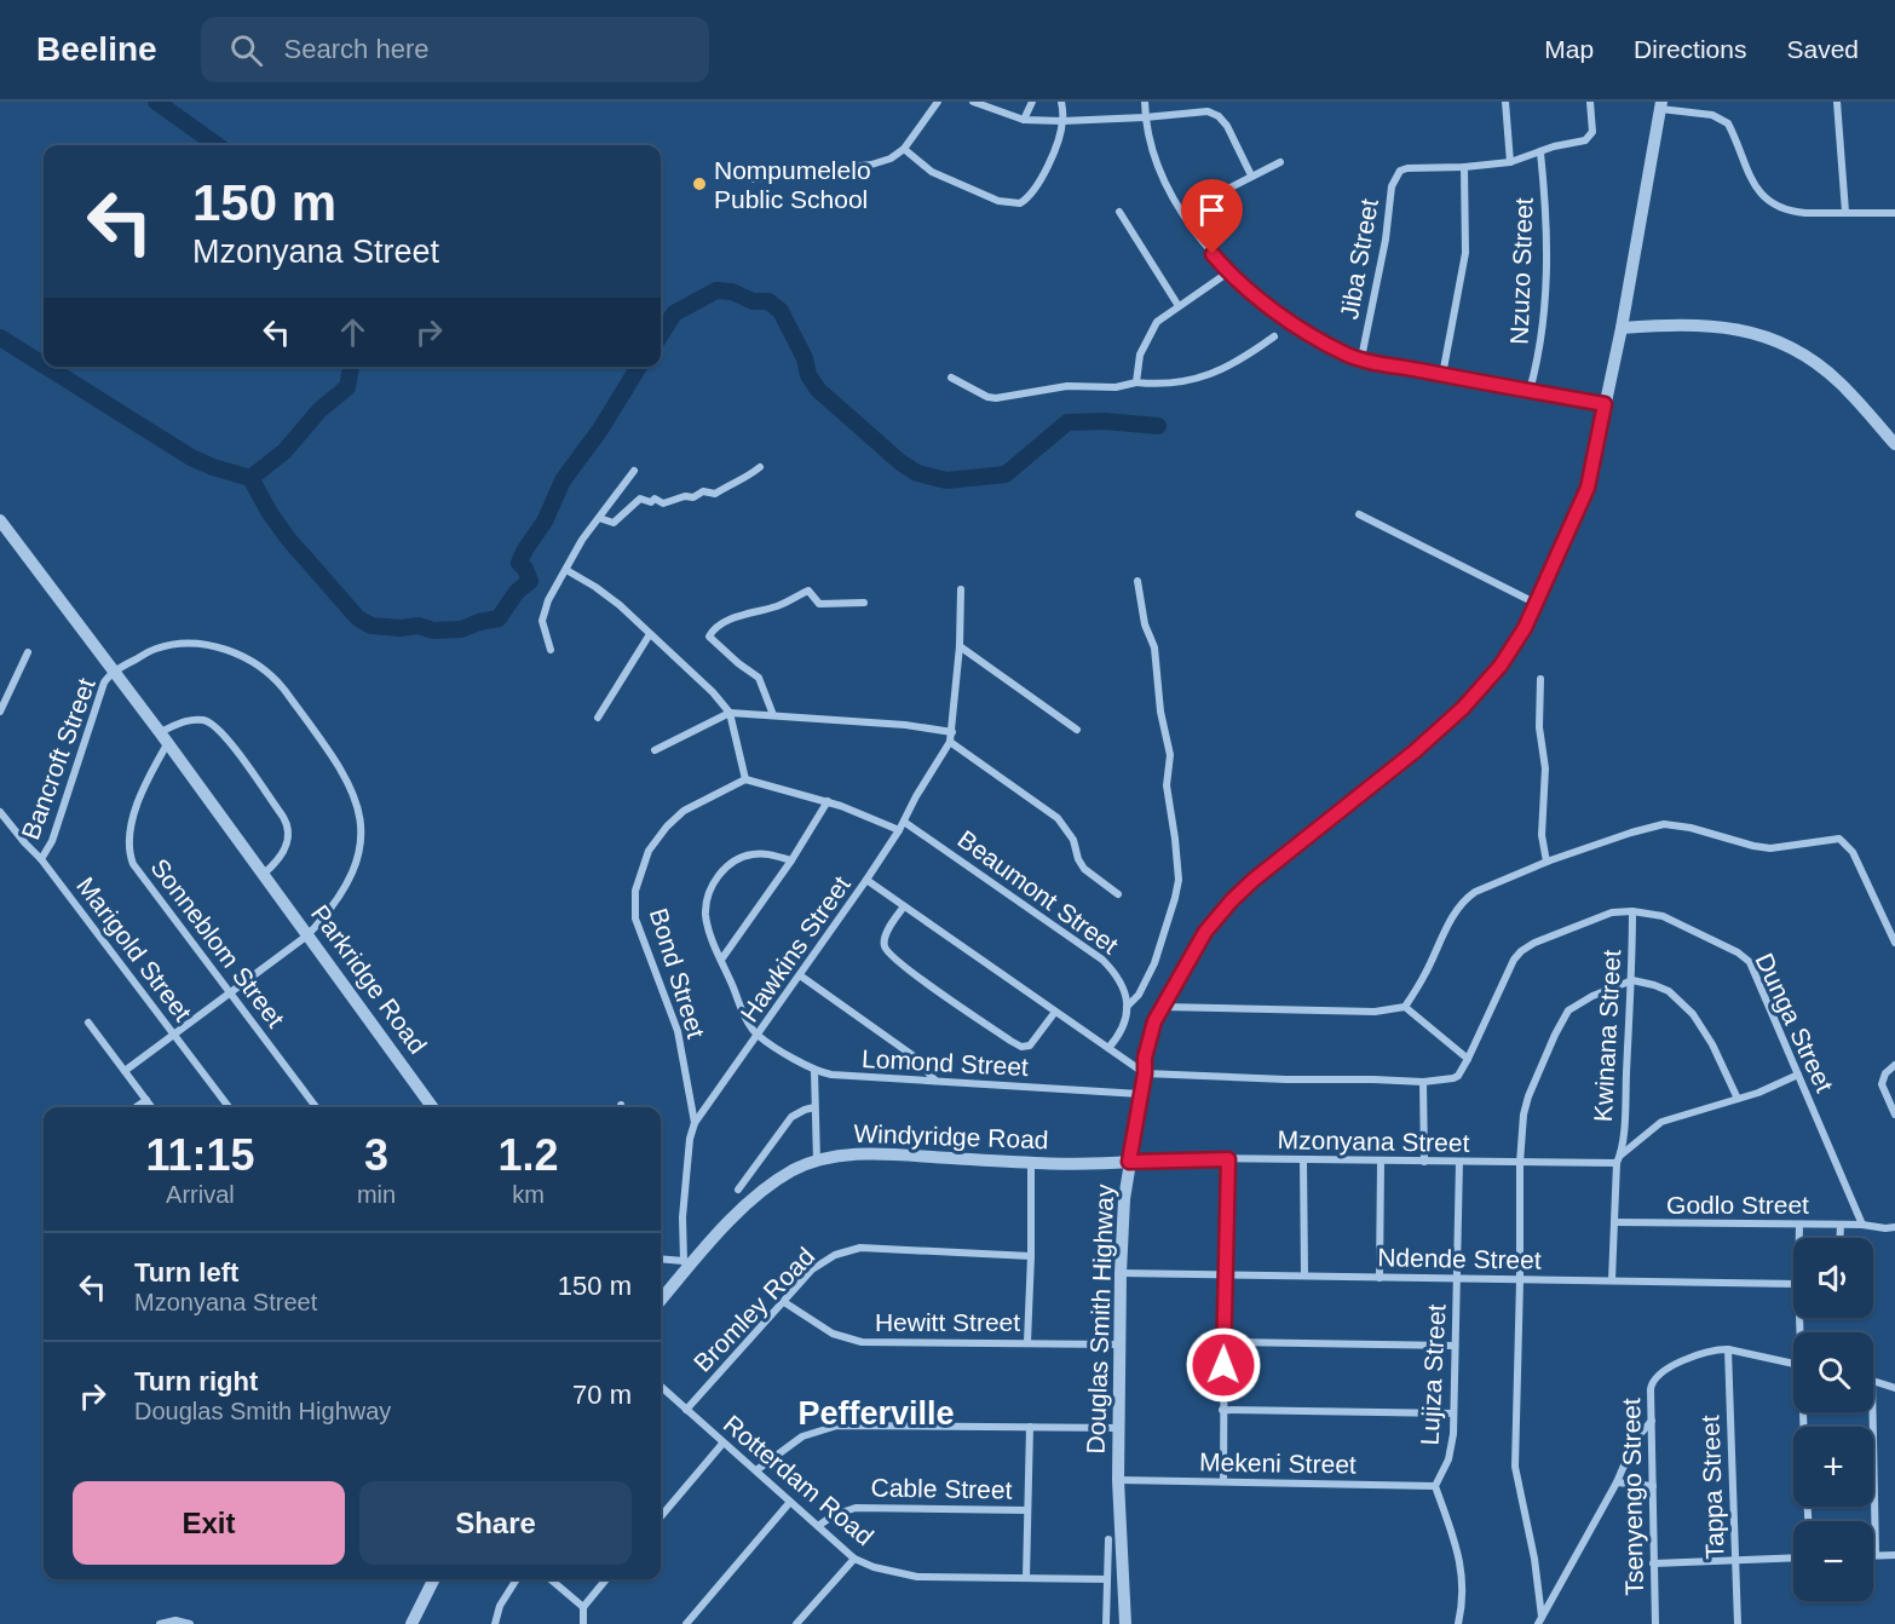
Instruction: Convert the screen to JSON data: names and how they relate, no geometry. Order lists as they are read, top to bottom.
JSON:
{
  "streets": {
    "street": [
      "Jiba Street",
      "Nzuzo Street",
      "Bancroft Street",
      "Beaumont Street",
      "Sonneblom Street",
      "Marigold Street",
      "Hawkins Street",
      "Bond Street",
      "Parkridge Road",
      "Dunga Street",
      "Kwinana Street",
      "Lomond Street",
      "Windyridge Road",
      "Mzonyana Street",
      "Godlo Street",
      "Ndende Street",
      "Bromley Road",
      "Douglas Smith Highway",
      "Hewitt Street",
      "Lujiza Street",
      "Mekeni Street",
      "Rotterdam Road",
      "Tappa Street",
      "Cable Street",
      "Tsenyengo Street"
    ]
  },
  "crossings": [
    ["Bancroft Street", "Marigold Street"],
    ["Bancroft Street", "Parkridge Road"],
    ["Beaumont Street", "Hawkins Street"],
    ["Sonneblom Street", "Parkridge Road"],
    ["Hawkins Street", "Bond Street"],
    ["Hawkins Street", "Lomond Street"],
    ["Bond Street", "Windyridge Road"],
    ["Dunga Street", "Kwinana Street"],
    ["Dunga Street", "Godlo Street"],
    ["Dunga Street", "Douglas Smith Highway"],
    ["Kwinana Street", "Mzonyana Street"],
    ["Kwinana Street", "Godlo Street"],
    ["Kwinana Street", "Ndende Street"],
    ["Lomond Street", "Douglas Smith Highway"],
    ["Windyridge Road", "Mzonyana Street"],
    ["Windyridge Road", "Douglas Smith Highway"],
    ["Mzonyana Street", "Douglas Smith Highway"],
    ["Mzonyana Street", "Lujiza Street"],
    ["Ndende Street", "Douglas Smith Highway"],
    ["Ndende Street", "Lujiza Street"],
    ["Bromley Road", "Hewitt Street"],
    ["Bromley Road", "Rotterdam Road"],
    ["Douglas Smith Highway", "Hewitt Street"],
    ["Douglas Smith Highway", "Mekeni Street"],
    ["Lujiza Street", "Mekeni Street"],
    ["Rotterdam Road", "Cable Street"],
    ["Tappa Street", "Tsenyengo Street"]
  ],
  "districts": ["Pefferville"],
  "places": ["Nompumelelo Public School"],
  "page": {
    "header": "Beeline",
    "search": "Search here",
    "nav": ["Map", "Directions", "Saved"],
    "turn": ["150 m", "Mzonyana Street"],
    "eta": [
      "11:15",
      "Arrival",
      "3",
      "min",
      "1.2",
      "km"
    ],
    "list": [
      {
        "name": "Turn left",
        "note": "Mzonyana Street",
        "value": "150 m"
      },
      {
        "name": "Turn right",
        "note": "Douglas Smith Highway",
        "value": "70 m"
      }
    ],
    "map_buttons": ["+", "−"],
    "buttons": ["Exit", "Share"]
  }
}
